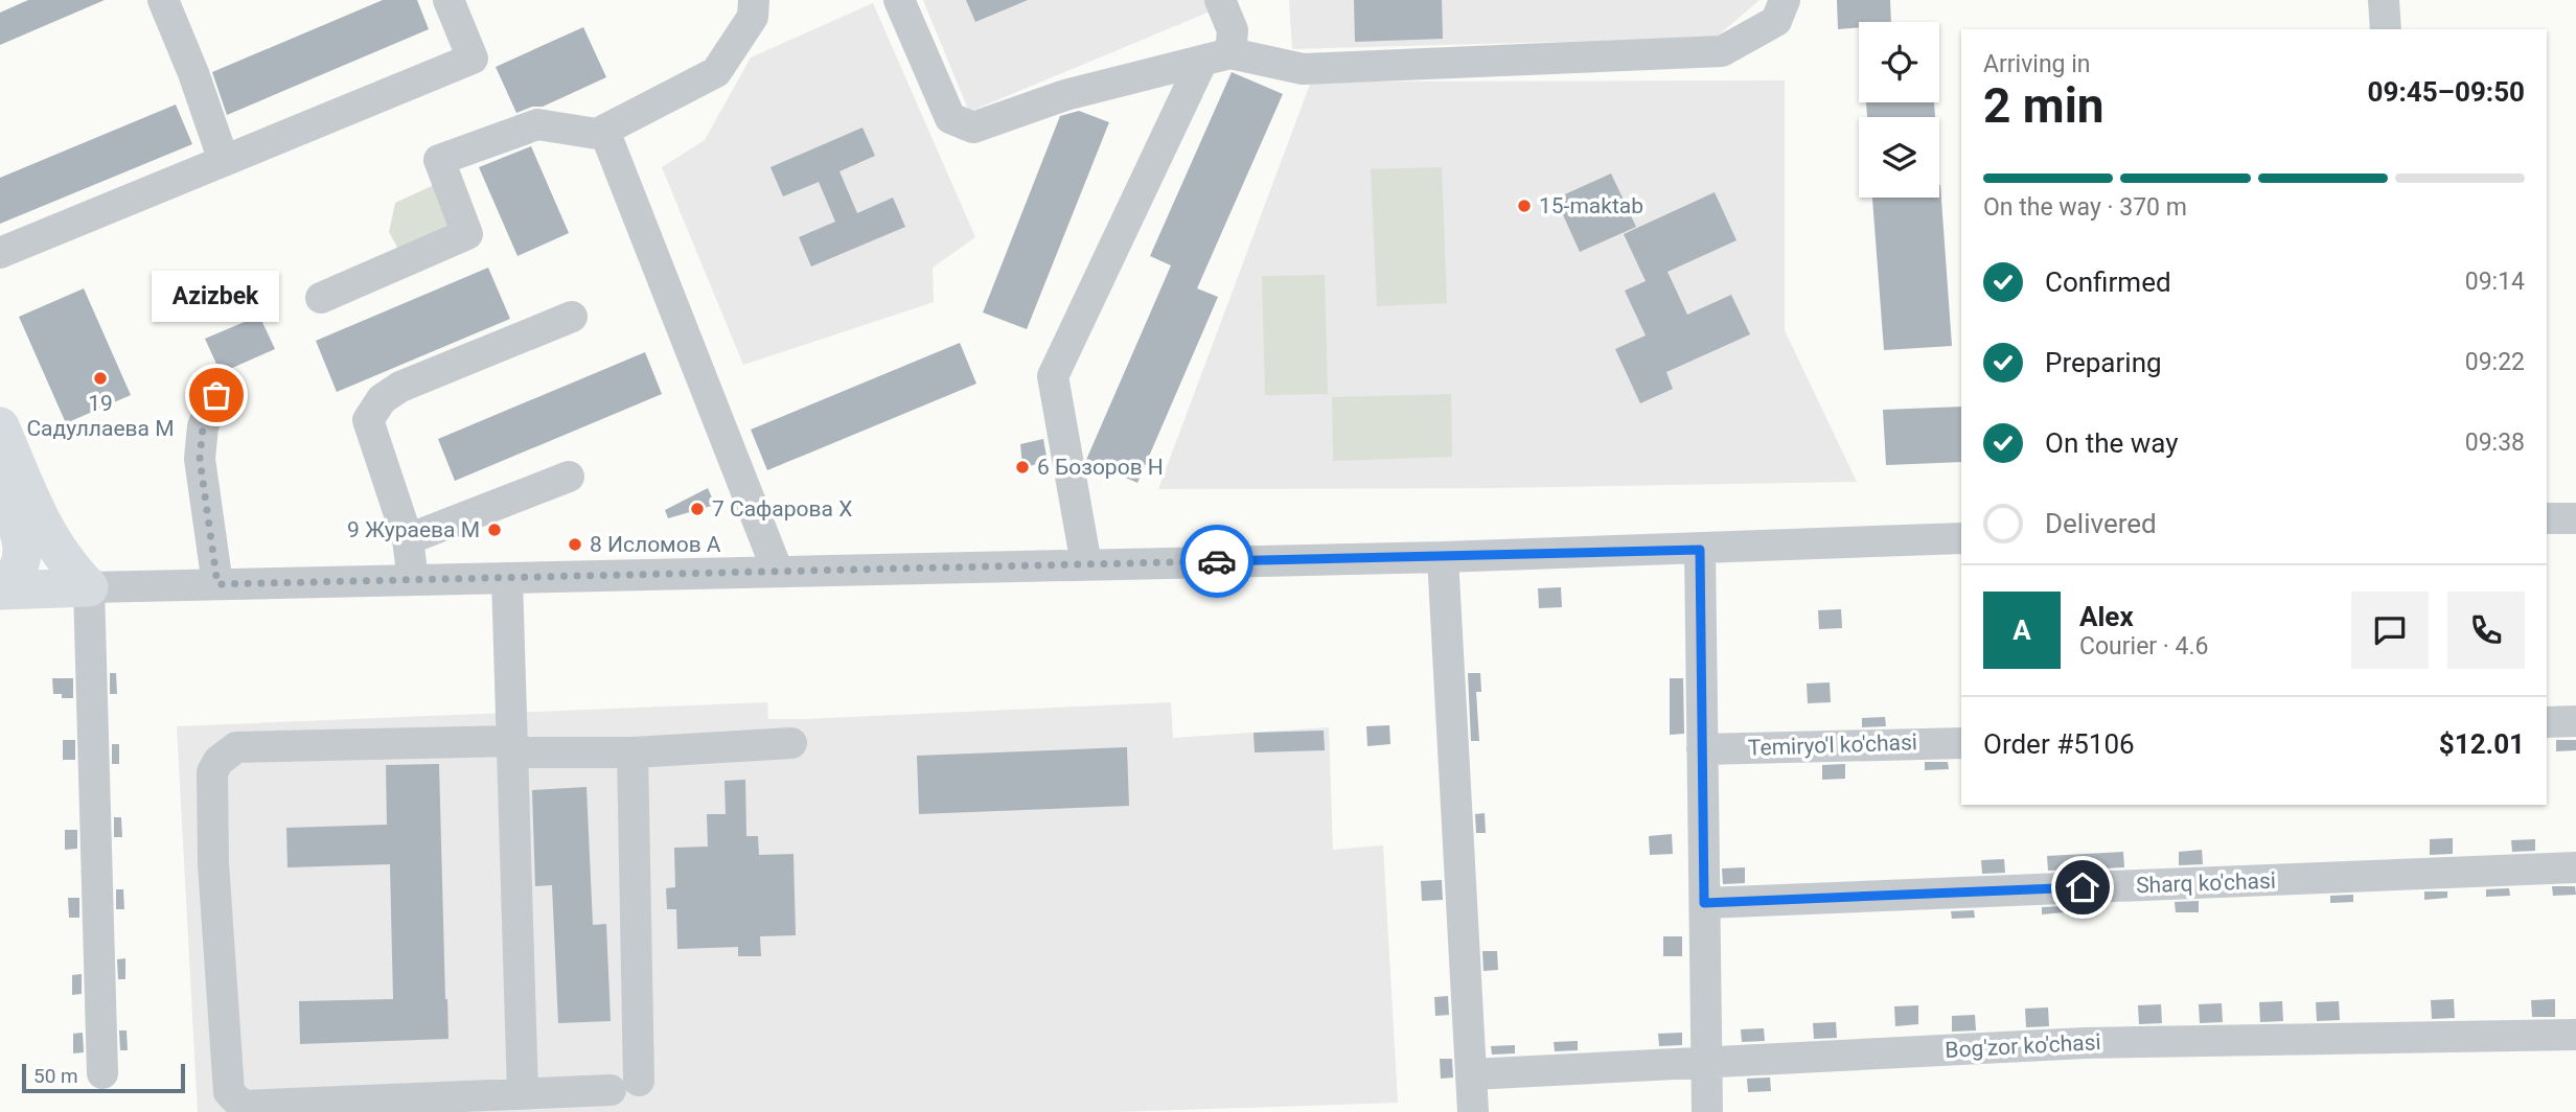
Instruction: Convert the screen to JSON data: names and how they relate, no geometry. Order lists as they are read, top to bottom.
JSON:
{
  "streets": {
    "street": ["Temiryo'l ko'chasi", "Sharq ko'chasi", "Bog'zor ko'chasi"]
  },
  "places": [
    "15-maktab",
    "19 Садуллаева М",
    "Azizbek",
    "6 Бозоров Н",
    "7 Сафарова Х",
    "9 Жураева М",
    "8 Исломов А"
  ],
  "scale_bar": "50 m",
  "page": {
    "heading": ["2 min", "Arriving in", "09:45–09:50"],
    "panel": [
      "Alex",
      "Courier · 4.6",
      "Order #5106",
      "$12.01"
    ],
    "bar": "On the way · 370 m",
    "list": [
      ["Confirmed", "09:14"],
      ["Preparing", "09:22"],
      ["On the way", "09:38"],
      "Delivered"
    ],
    "bubble": "Azizbek",
    "round": "A",
    "scale": "50 m"
  }
}
